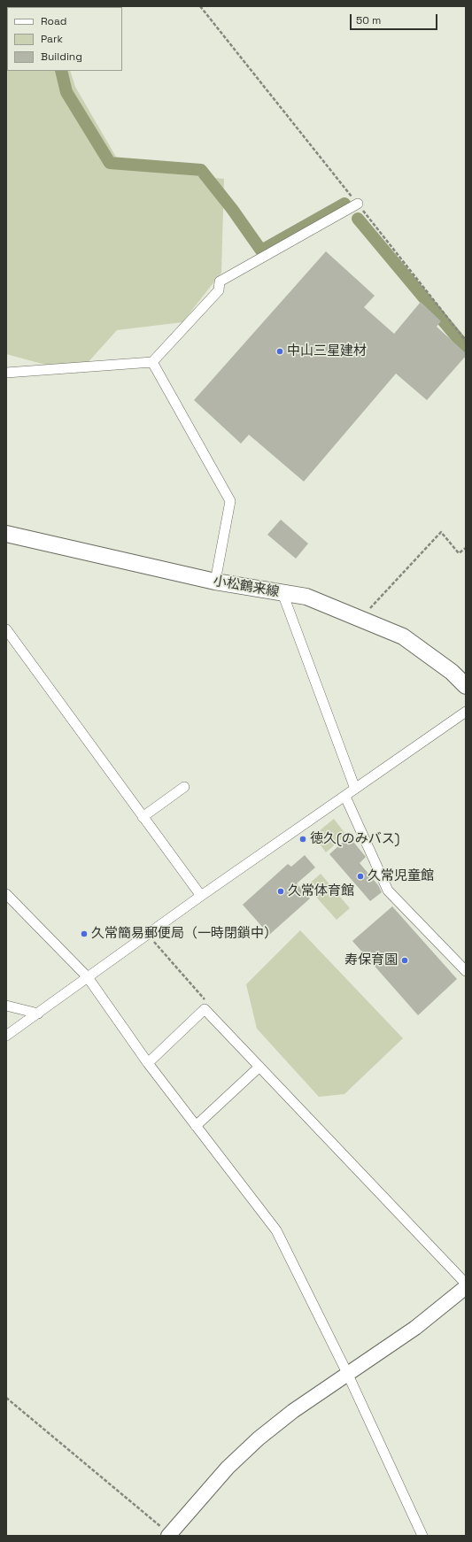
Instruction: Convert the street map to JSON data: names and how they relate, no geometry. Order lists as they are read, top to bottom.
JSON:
{
  "streets": {
    "main road": ["小松鶴来線"]
  },
  "places": [
    "中山三星建材",
    "徳久(のみバス)",
    "久常児童館",
    "久常体育館",
    "久常簡易郵便局（一時閉鎖中）",
    "寿保育園"
  ],
  "legend": ["Road", "Park", "Building"],
  "scale_bar": "50 m"
}
